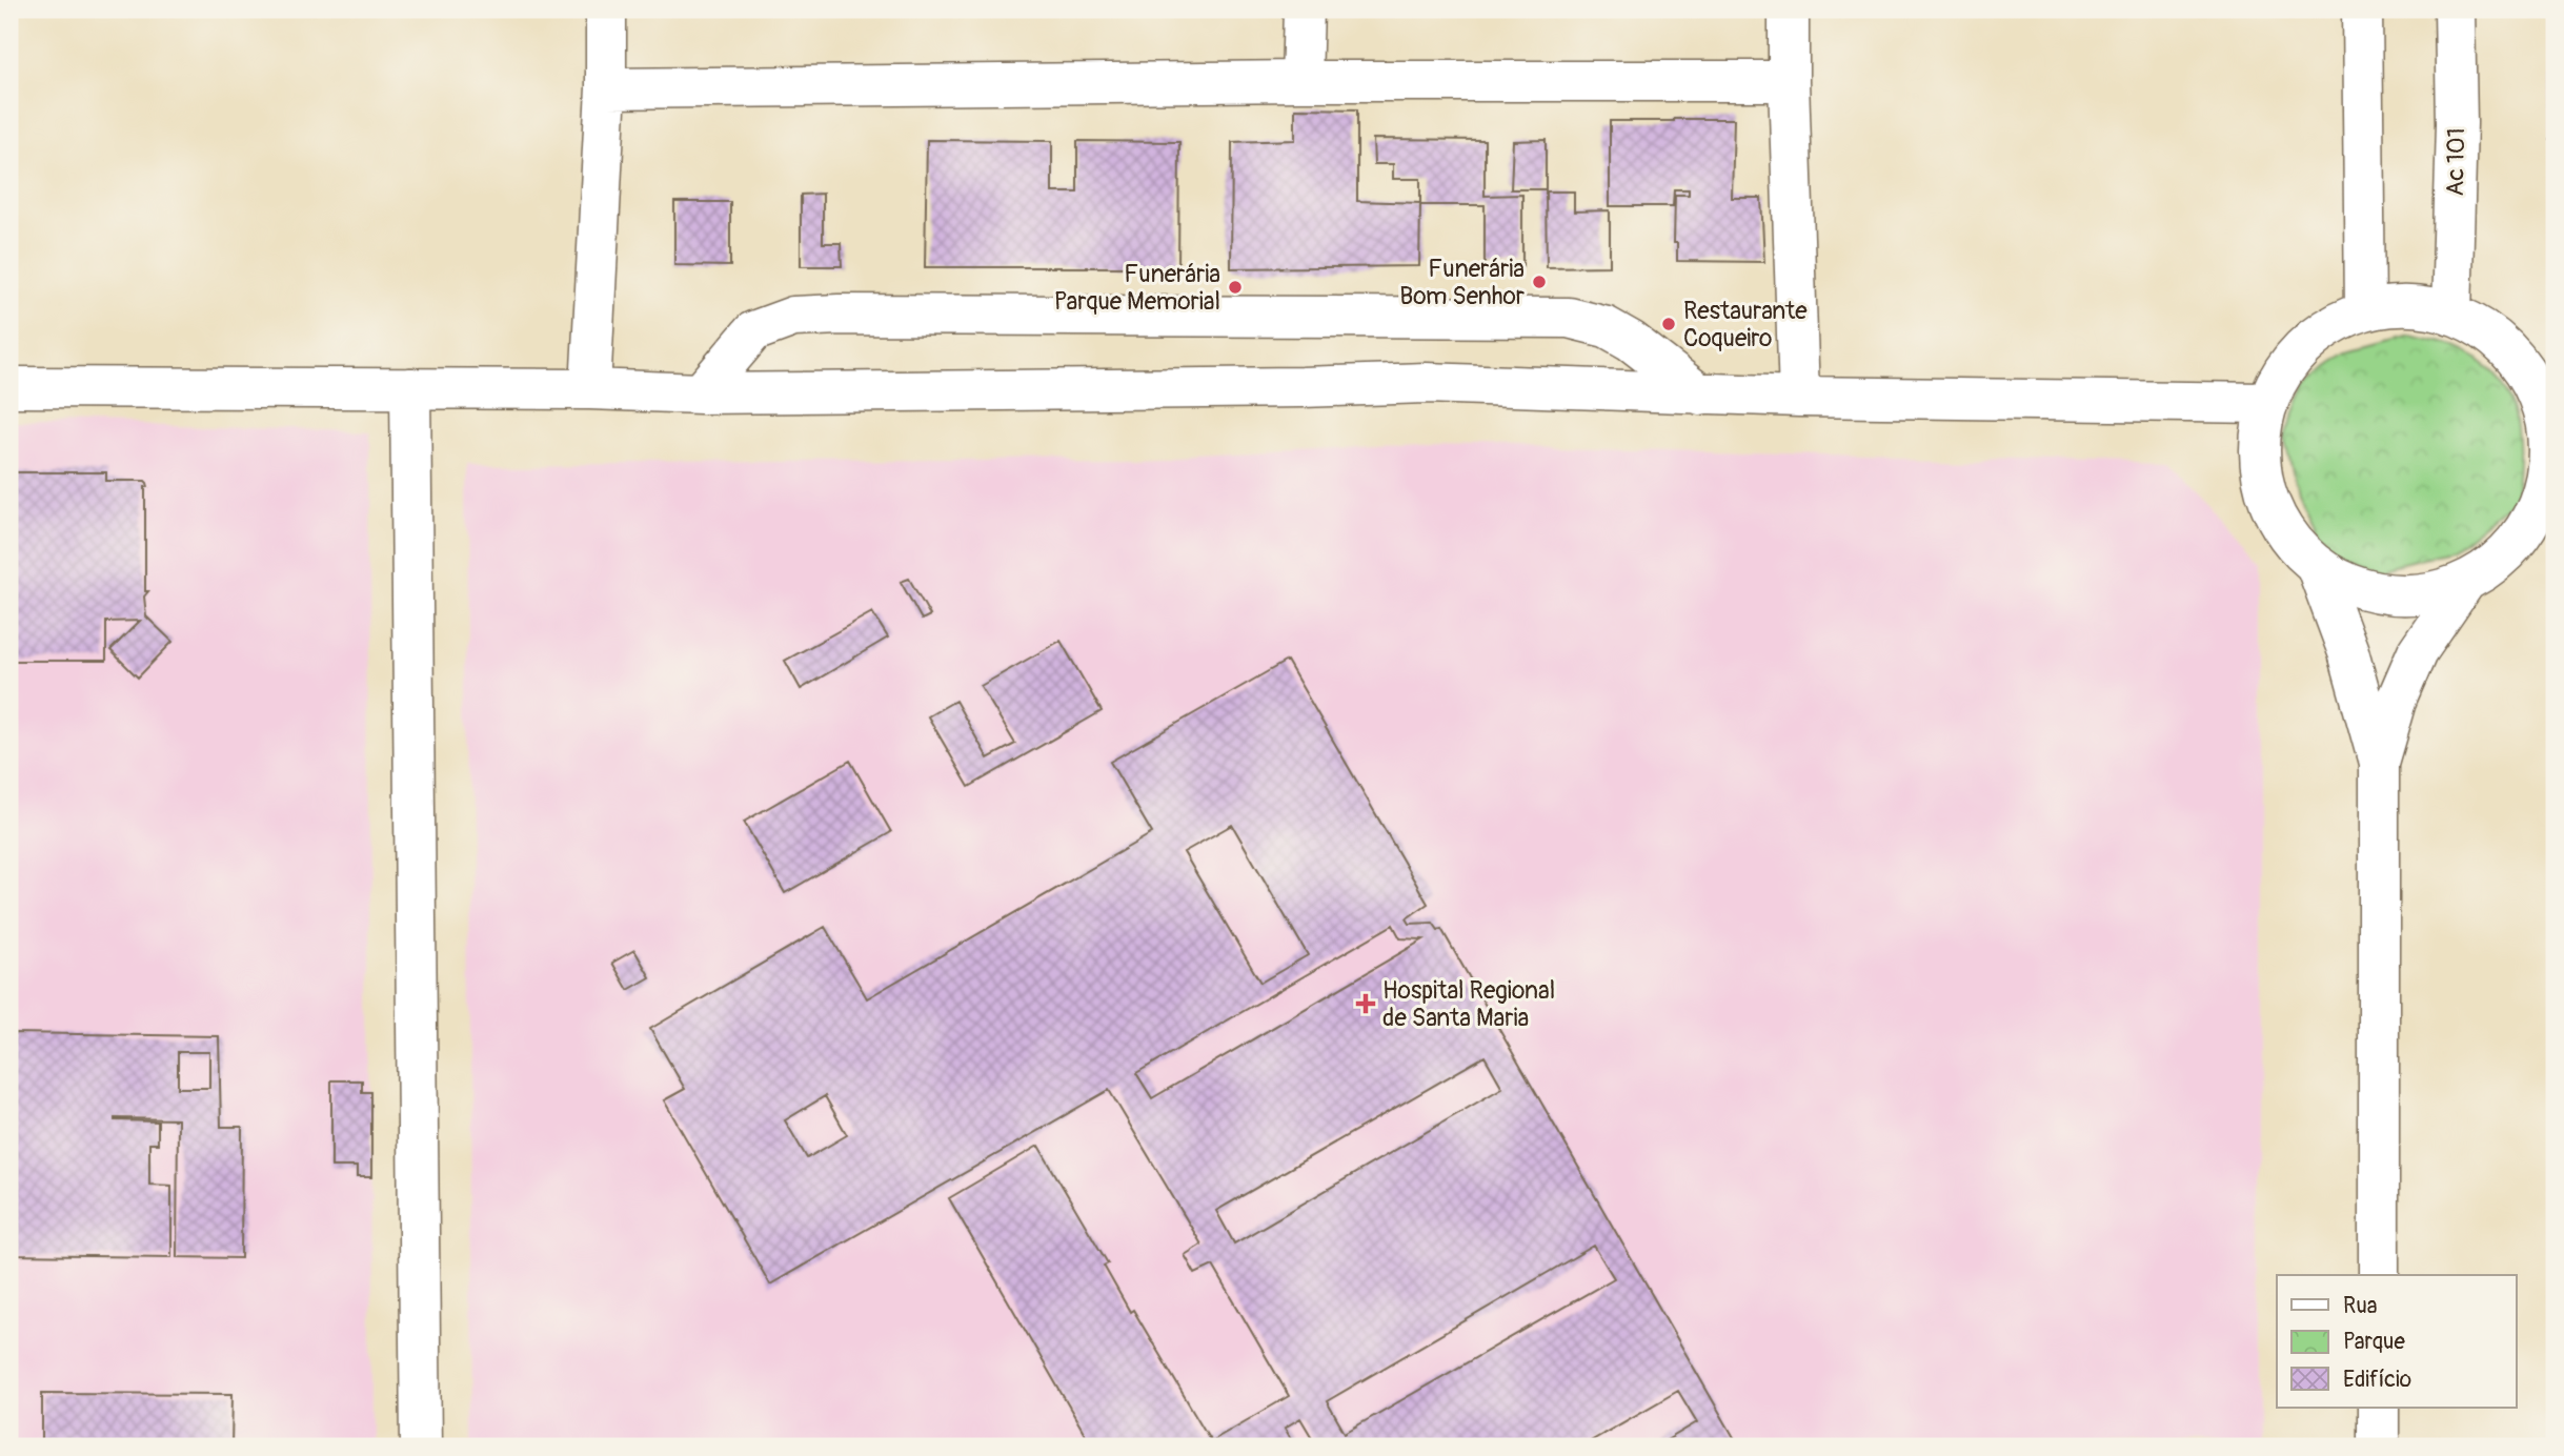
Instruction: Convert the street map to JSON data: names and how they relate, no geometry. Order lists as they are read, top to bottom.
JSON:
{
  "streets": {
    "street": ["Ac 101"]
  },
  "places": {
    "other": ["Funerária Bom Senhor", "Funerária Parque Memorial", "Restaurante Coqueiro"],
    "health": ["Hospital Regional de Santa Maria"]
  },
  "legend": ["Rua", "Parque", "Edifício"]
}
